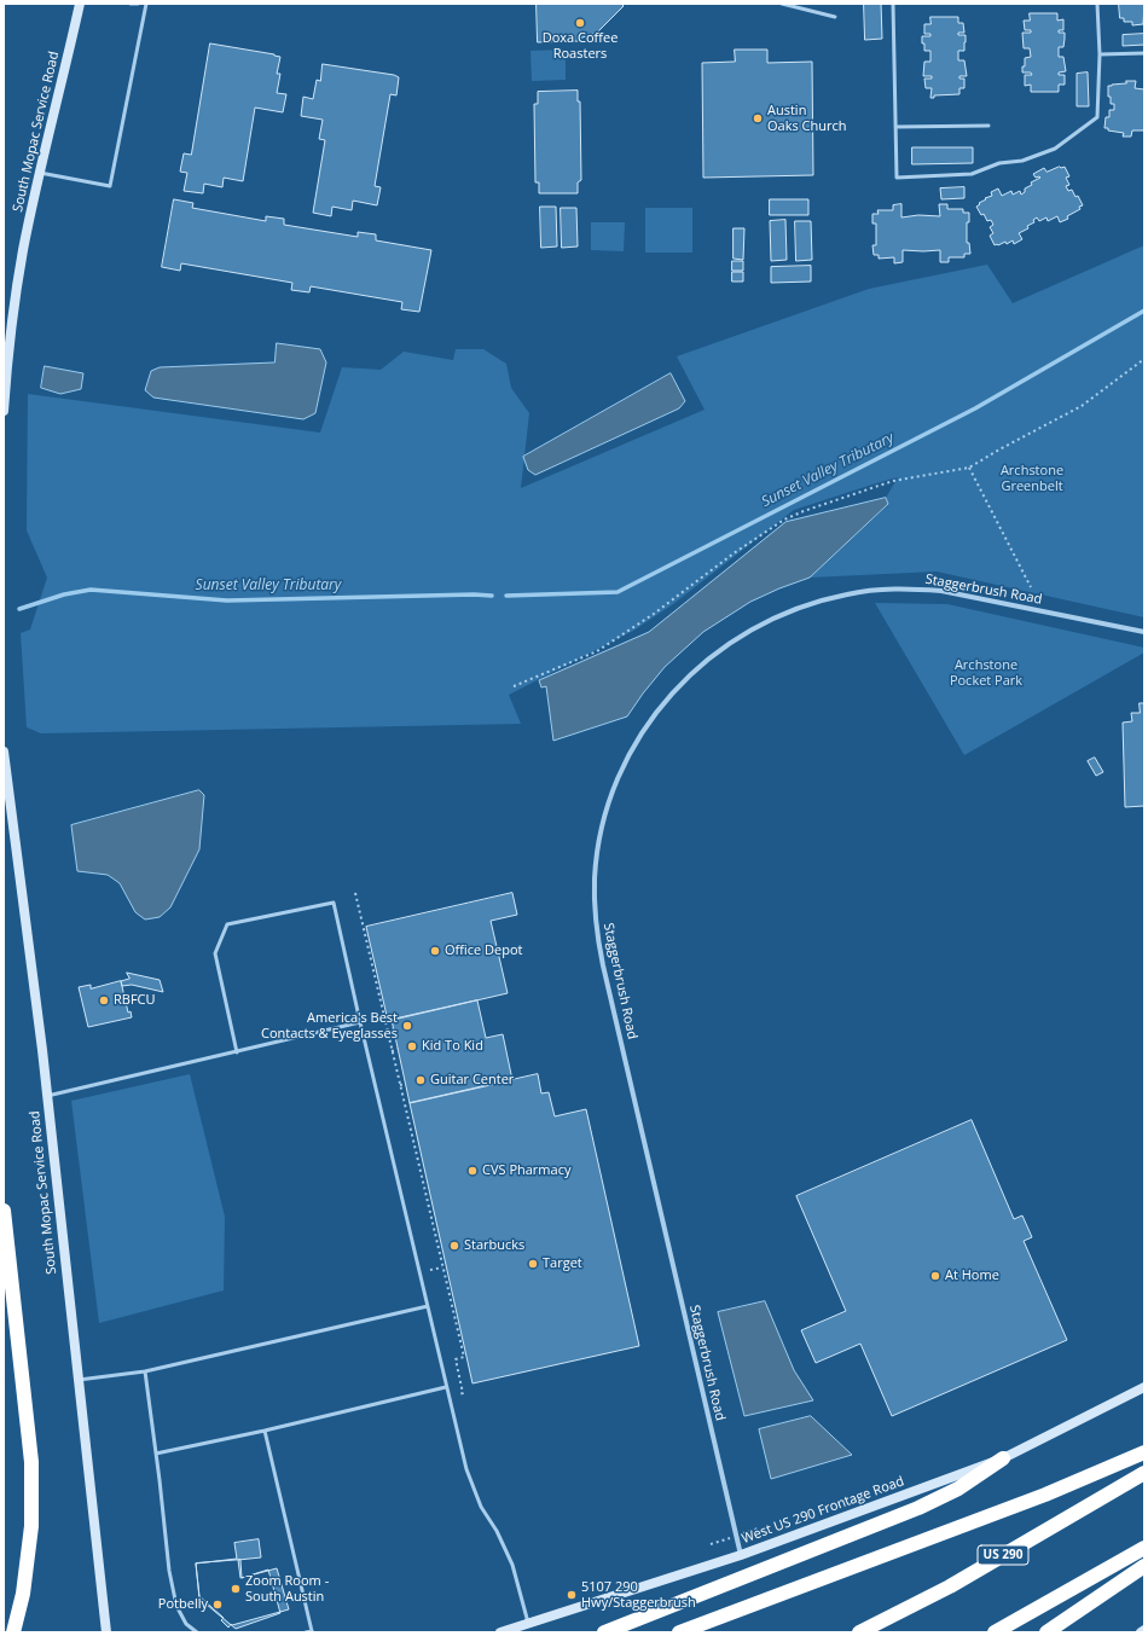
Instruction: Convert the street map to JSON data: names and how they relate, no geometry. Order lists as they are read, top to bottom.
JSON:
{
  "streets": {
    "highway": ["US 290"],
    "main road": ["South Mopac Service Road", "West US 290 Frontage Road"],
    "street": ["Staggerbrush Road"]
  },
  "crossings": [
    ["Staggerbrush Road", "West US 290 Frontage Road"]
  ],
  "water": ["Sunset Valley Tributary"],
  "parks": ["Archstone Greenbelt", "Archstone Pocket Park"],
  "places": [
    "Doxa Coffee Roasters",
    "Austin Oaks Church",
    "Office Depot",
    "RBFCU",
    "America's Best Contacts & Eyeglasses",
    "Kid To Kid",
    "Guitar Center",
    "CVS Pharmacy",
    "Starbucks",
    "Target",
    "At Home",
    "Zoom Room - South Austin",
    "5107 290 Hwy/Staggerbrush",
    "Potbelly"
  ]
}
